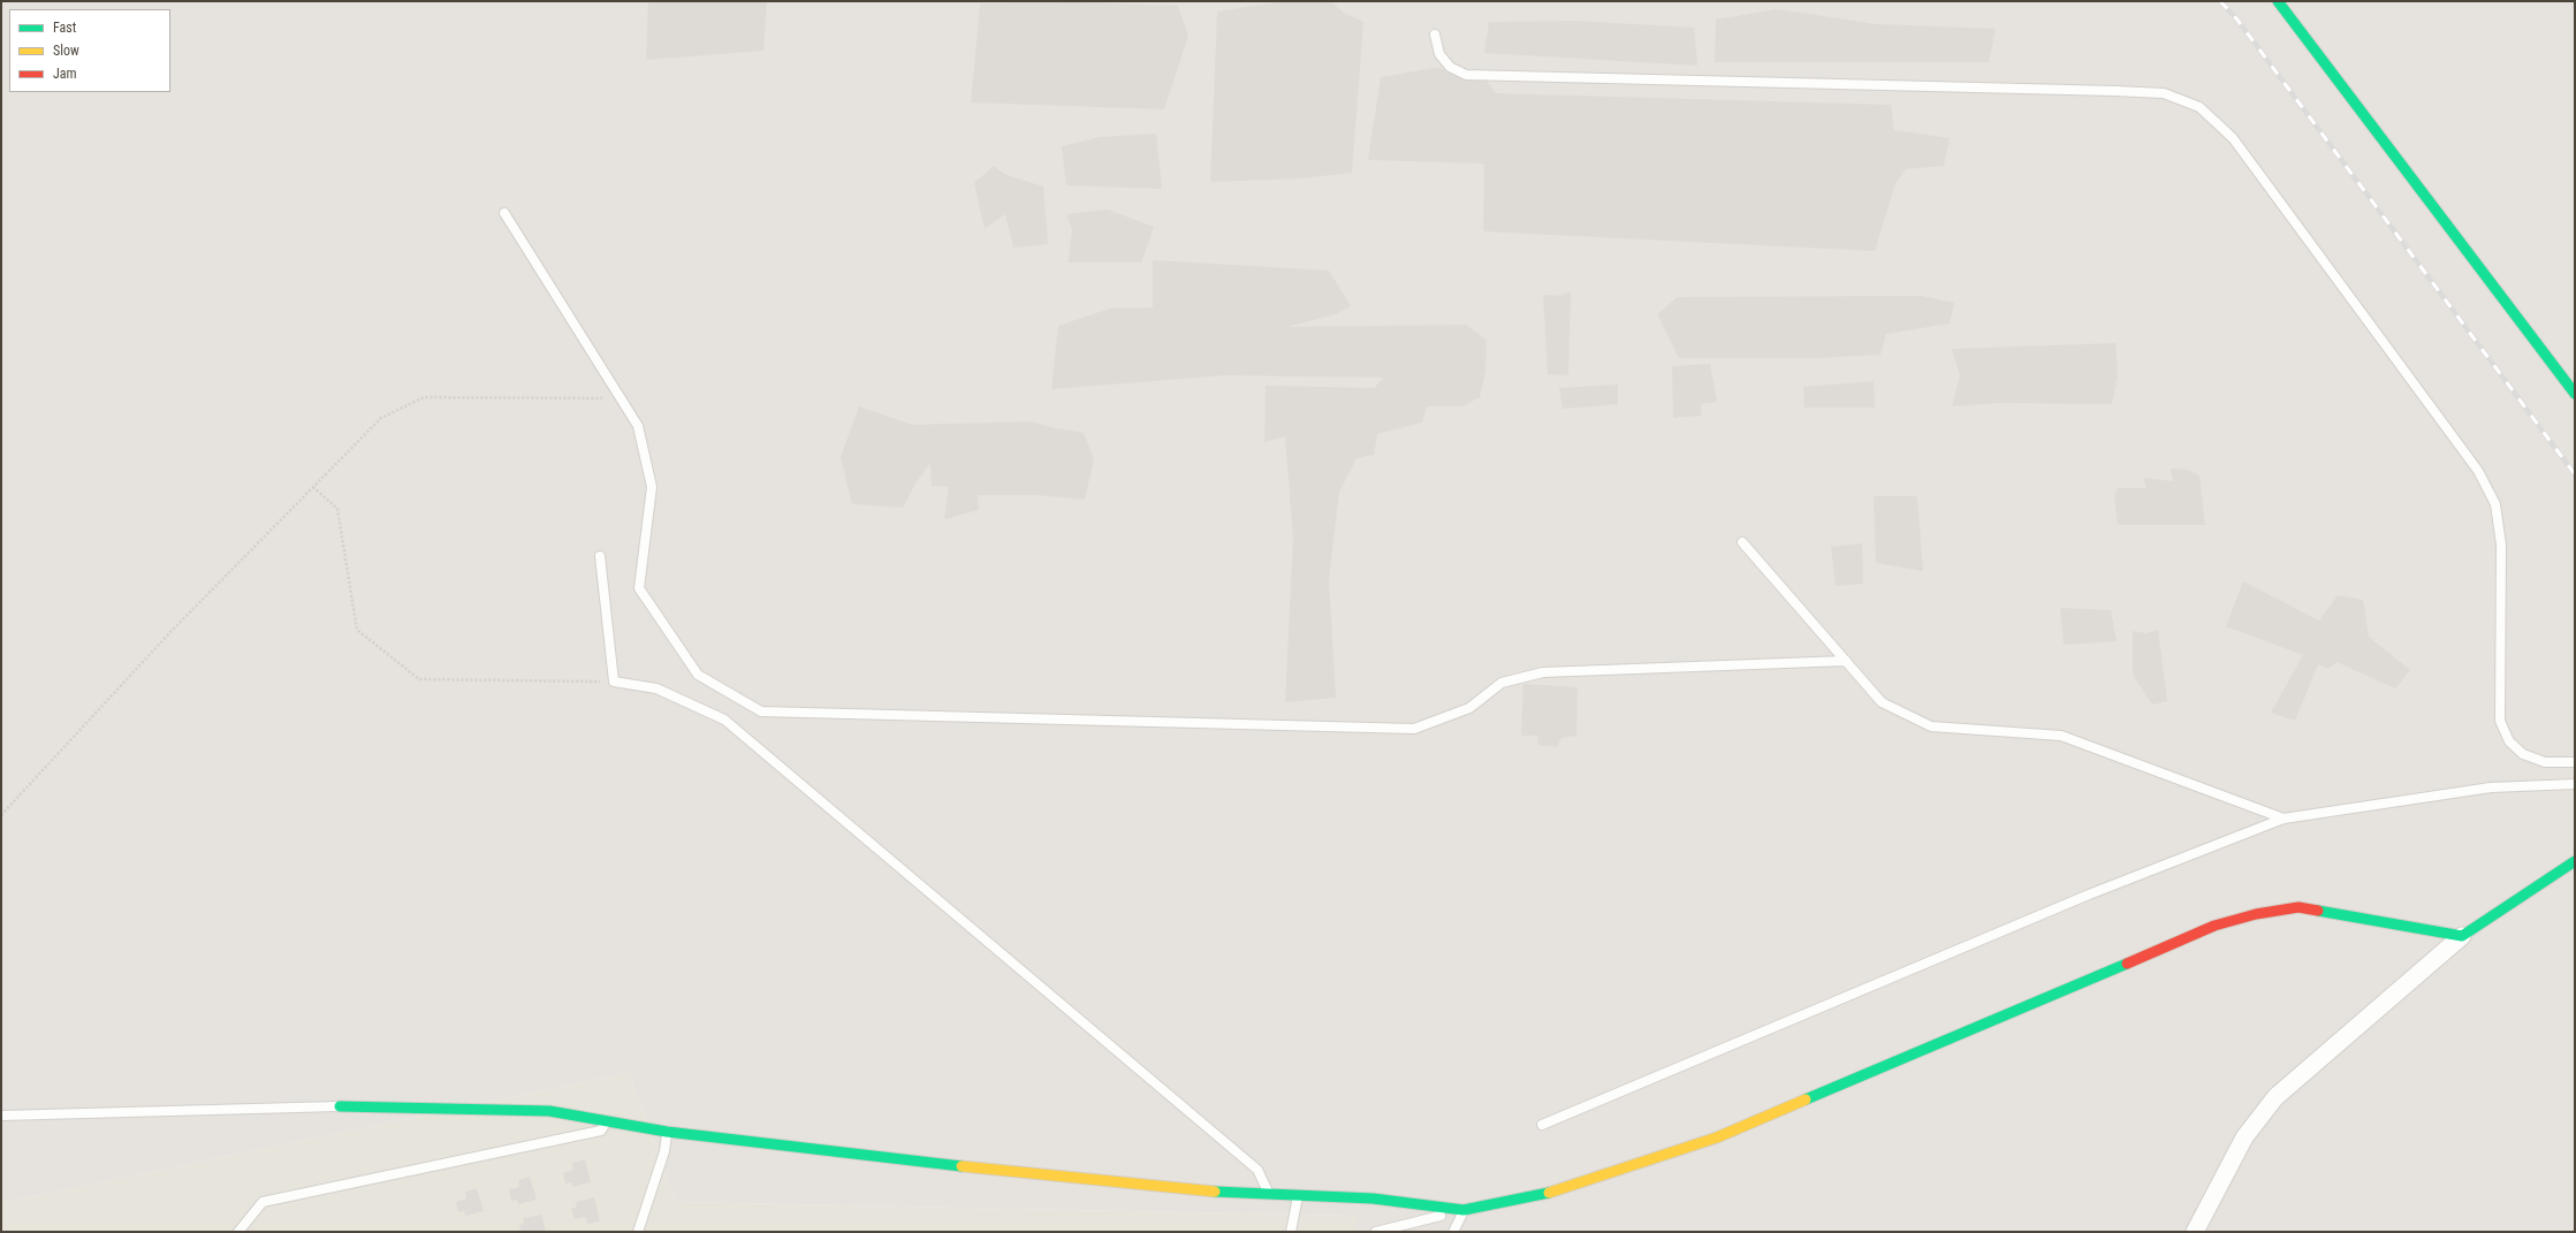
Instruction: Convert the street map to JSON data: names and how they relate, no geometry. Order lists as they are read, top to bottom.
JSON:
{
  "legend": ["Fast", "Slow", "Jam"]
}
